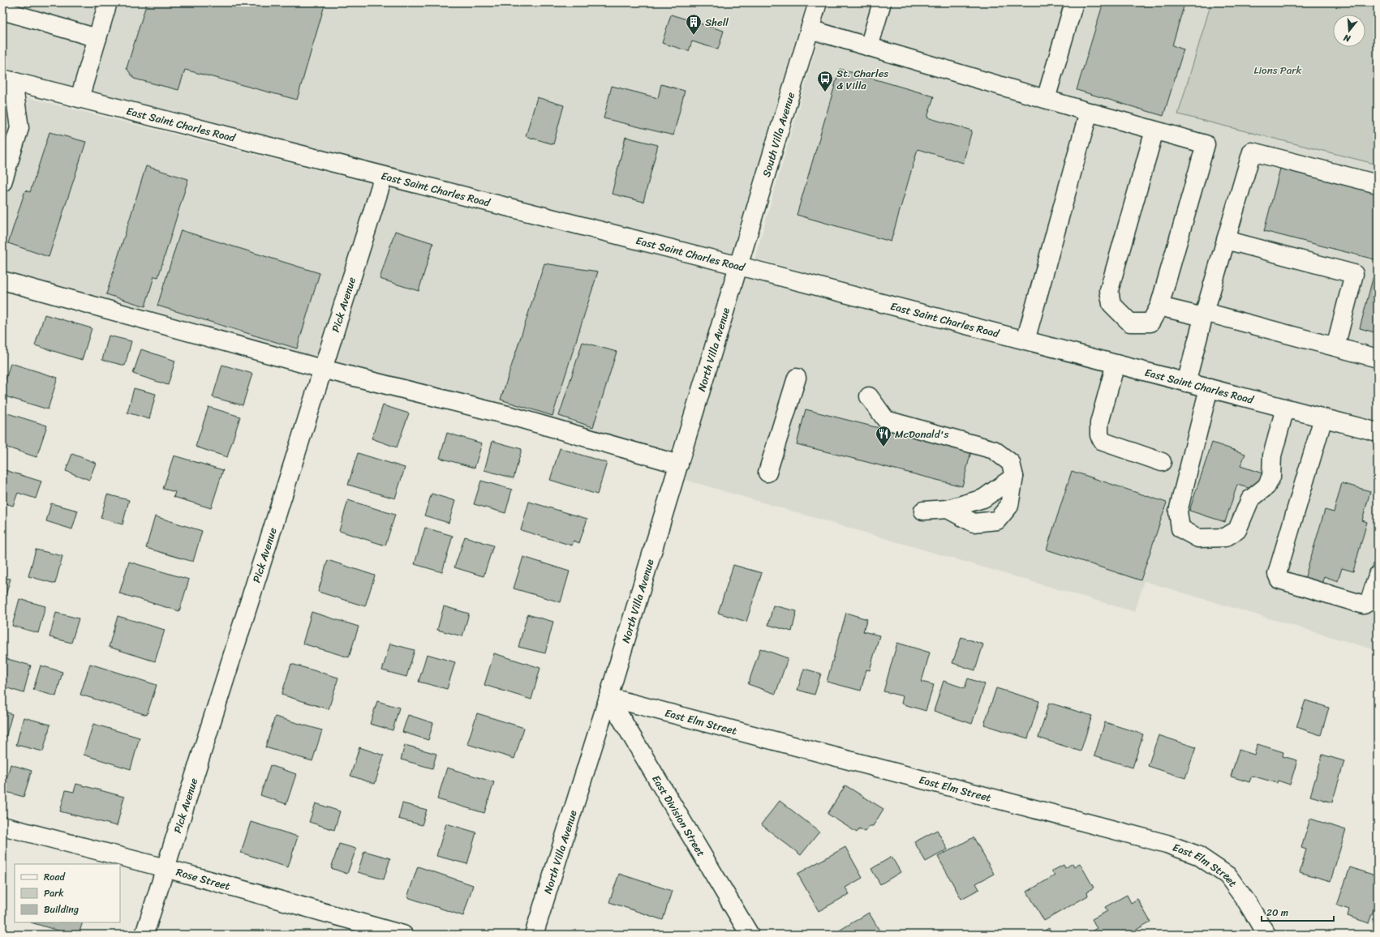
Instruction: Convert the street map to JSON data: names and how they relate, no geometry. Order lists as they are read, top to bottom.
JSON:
{
  "streets": {
    "street": [
      "East Saint Charles Road",
      "South Villa Avenue",
      "Pick Avenue",
      "North Villa Avenue",
      "East Elm Street",
      "East Division Street",
      "Rose Street"
    ]
  },
  "crossings": [
    ["East Saint Charles Road", "South Villa Avenue"],
    ["East Saint Charles Road", "Pick Avenue"],
    ["East Saint Charles Road", "North Villa Avenue"],
    ["South Villa Avenue", "North Villa Avenue"],
    ["Pick Avenue", "Rose Street"],
    ["North Villa Avenue", "East Elm Street"],
    ["North Villa Avenue", "East Division Street"],
    ["East Elm Street", "East Division Street"]
  ],
  "parks": ["Lions Park"],
  "places": {
    "building": ["Shell"],
    "bus stop": ["St. Charles & Villa"],
    "restaurant": ["McDonald's"]
  },
  "legend": ["Road", "Park", "Building"],
  "scale_bar": "20 m",
  "north": "bottom"
}
